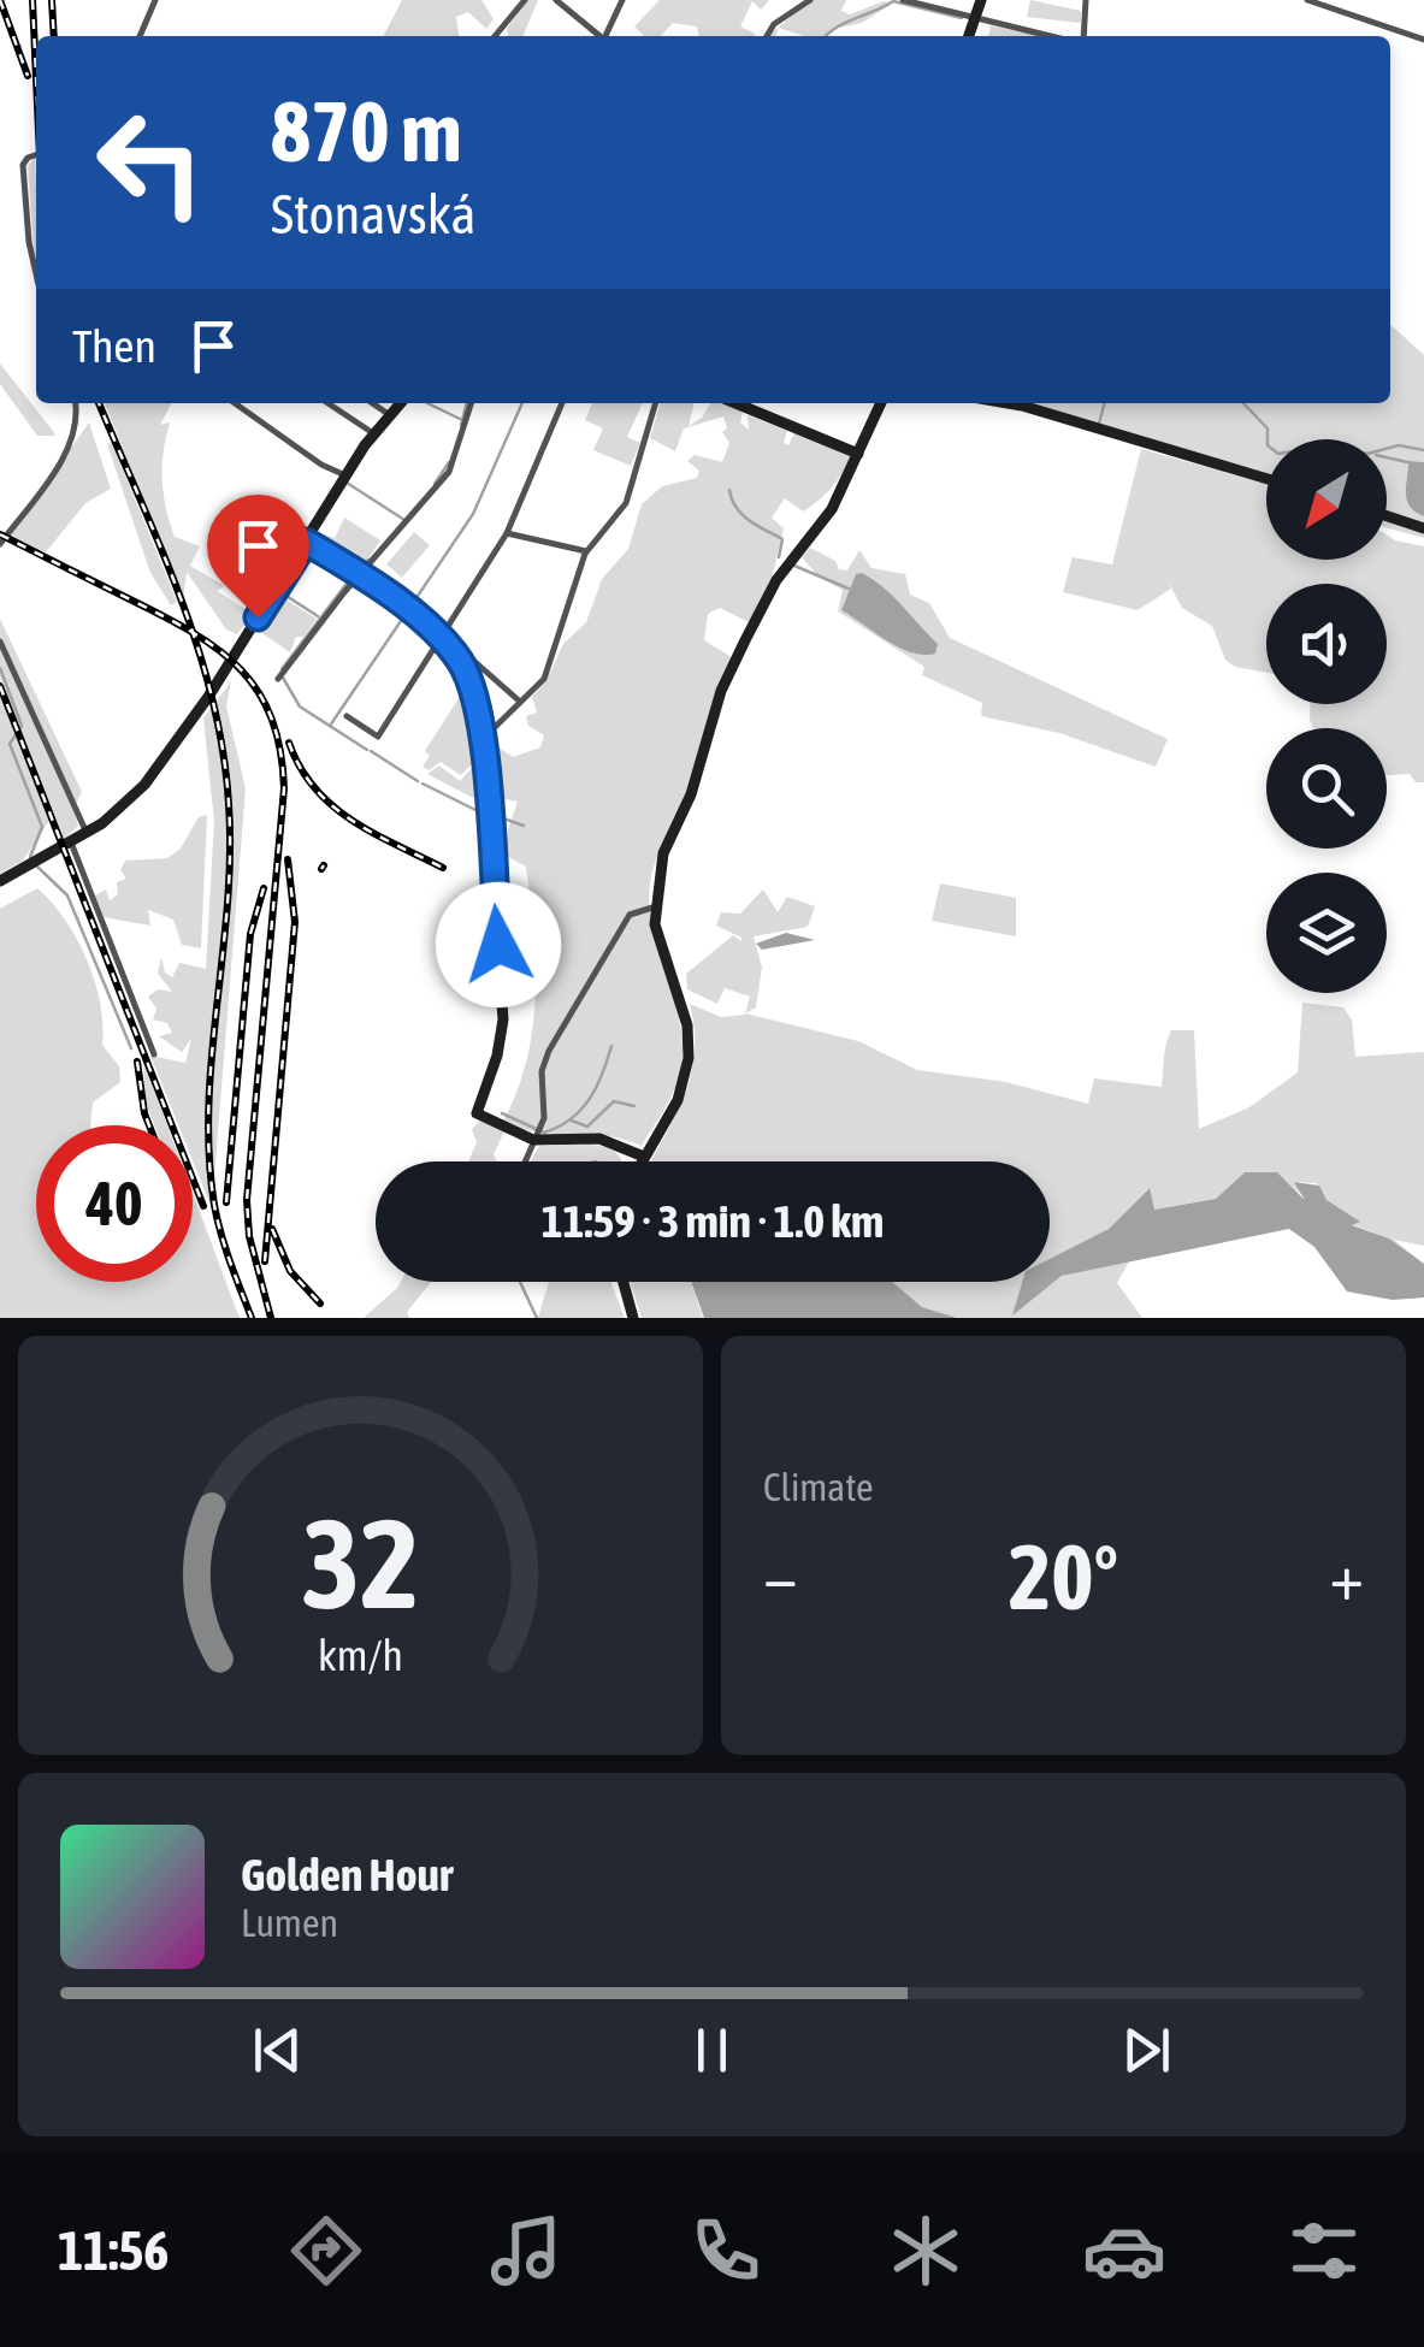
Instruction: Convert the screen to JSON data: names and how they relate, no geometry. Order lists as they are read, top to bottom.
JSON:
{
  "north": "bottom left",
  "page": {
    "turn": ["870 m", "Stonavská"],
    "then": "Then",
    "limit": "40",
    "trip": "11:59 · 3 min · 1.0 km",
    "tile": "Climate",
    "heat": ["−", "20°", "+"],
    "song": ["Golden Hour", "Lumen"],
    "tabs": "11:56",
    "gauge": ["32", "km/h"]
  }
}
